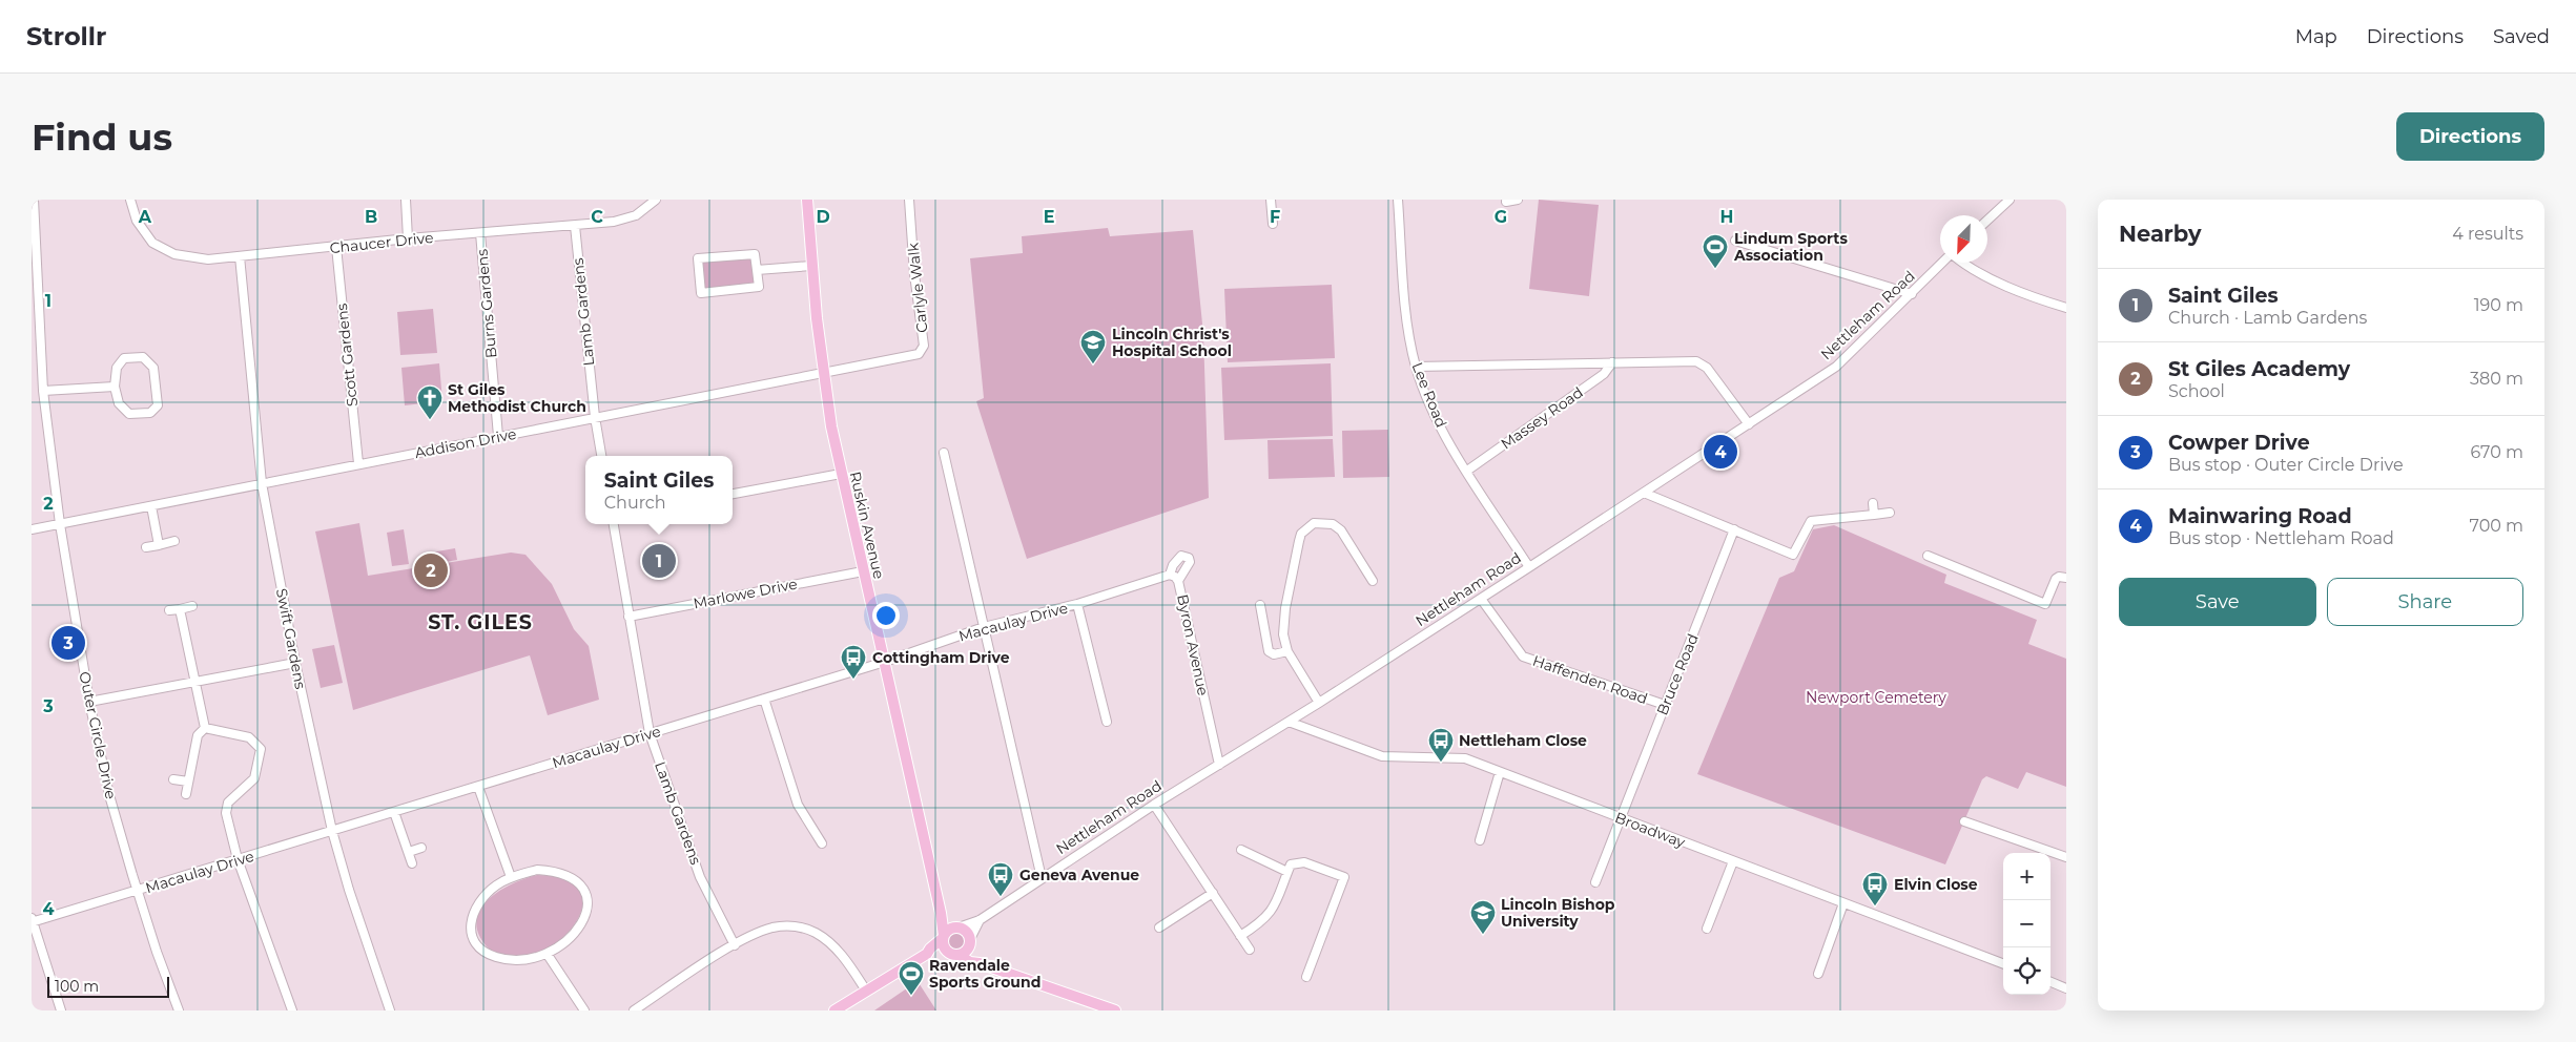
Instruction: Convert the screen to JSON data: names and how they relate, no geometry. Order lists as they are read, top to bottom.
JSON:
{
  "streets": {
    "main road": ["Ruskin Avenue"],
    "street": [
      "Chaucer Drive",
      "Carlyle Walk",
      "Burns Gardens",
      "Lamb Gardens",
      "Nettleham Road",
      "Scott Gardens",
      "Lee Road",
      "Massey Road",
      "Addison Drive",
      "Marlowe Drive",
      "Macaulay Drive",
      "Swift Gardens",
      "Byron Avenue",
      "Bruce Road",
      "Haffenden Road",
      "Outer Circle Drive",
      "Broadway"
    ]
  },
  "crossings": [
    ["Chaucer Drive", "Burns Gardens"],
    ["Chaucer Drive", "Lamb Gardens"],
    ["Chaucer Drive", "Scott Gardens"],
    ["Chaucer Drive", "Swift Gardens"],
    ["Carlyle Walk", "Addison Drive"],
    ["Burns Gardens", "Addison Drive"],
    ["Lamb Gardens", "Addison Drive"],
    ["Lamb Gardens", "Marlowe Drive"],
    ["Lamb Gardens", "Macaulay Drive"],
    ["Nettleham Road", "Lee Road"],
    ["Nettleham Road", "Ruskin Avenue"],
    ["Nettleham Road", "Byron Avenue"],
    ["Nettleham Road", "Haffenden Road"],
    ["Nettleham Road", "Broadway"],
    ["Scott Gardens", "Addison Drive"],
    ["Lee Road", "Massey Road"],
    ["Addison Drive", "Ruskin Avenue"],
    ["Addison Drive", "Swift Gardens"],
    ["Addison Drive", "Outer Circle Drive"],
    ["Ruskin Avenue", "Marlowe Drive"],
    ["Ruskin Avenue", "Macaulay Drive"],
    ["Macaulay Drive", "Swift Gardens"],
    ["Macaulay Drive", "Byron Avenue"],
    ["Macaulay Drive", "Outer Circle Drive"],
    ["Bruce Road", "Haffenden Road"],
    ["Bruce Road", "Broadway"]
  ],
  "districts": ["ST. GILES"],
  "parks": ["Newport Cemetery"],
  "places": {
    "sports": ["Lindum Sports Association", "Ravendale Sports Ground"],
    "school or university": ["Lincoln Christ's Hospital School", "Lincoln Bishop University"],
    "church": ["St Giles Methodist Church"],
    "bus stop": [
      "Cottingham Drive",
      "Nettleham Close",
      "Geneva Avenue",
      "Elvin Close"
    ]
  },
  "scale_bar": "100 m",
  "north": "bottom left",
  "page": {
    "header": "Strollr",
    "nav": ["Map", "Directions", "Saved"],
    "buttons": [
      "Directions",
      ["Save", "Share"]
    ],
    "title": "Find us",
    "heading": ["Nearby", "4 results"],
    "list": [
      {
        "mark": "1",
        "name": "Saint Giles",
        "note": "Church · Lamb Gardens",
        "value": "190 m"
      },
      {
        "mark": "2",
        "name": "St Giles Academy",
        "note": "School",
        "value": "380 m"
      },
      {
        "mark": "3",
        "name": "Cowper Drive",
        "note": "Bus stop · Outer Circle Drive",
        "value": "670 m"
      },
      {
        "mark": "4",
        "name": "Mainwaring Road",
        "note": "Bus stop · Nettleham Road",
        "value": "700 m"
      }
    ],
    "pins": [
      "4",
      "1",
      "2",
      "3"
    ],
    "popup": ["Saint Giles", "Church"],
    "map_buttons": ["+", "−"],
    "scale": "100 m"
  },
  "grid": {
    "columns": [
      "A",
      "B",
      "C",
      "D",
      "E",
      "F",
      "G",
      "H"
    ],
    "rows": [
      "1",
      "2",
      "3",
      "4"
    ]
  }
}
